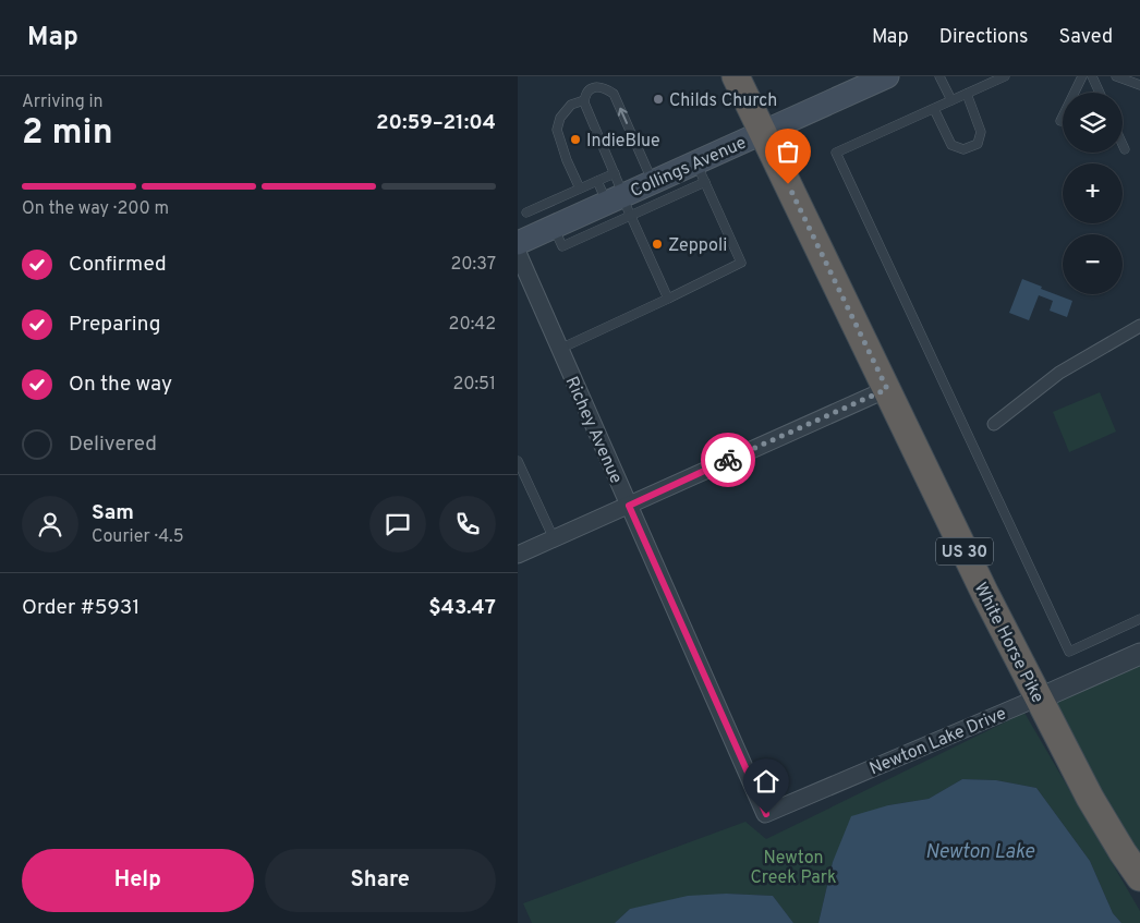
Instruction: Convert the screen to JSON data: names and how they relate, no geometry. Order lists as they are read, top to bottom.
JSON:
{
  "streets": {
    "highway": ["US 30", "White Horse Pike"],
    "main road": ["Collings Avenue"],
    "street": ["Richey Avenue", "Newton Lake Drive"]
  },
  "crossings": [
    ["Collings Avenue", "White Horse Pike"],
    ["Richey Avenue", "Newton Lake Drive"],
    ["White Horse Pike", "Newton Lake Drive"]
  ],
  "water": ["Newton Lake"],
  "parks": ["Newton Creek Park"],
  "places": ["Childs Church", "IndieBlue", "Zeppoli"],
  "page": {
    "header": "Map",
    "nav": ["Map", "Directions", "Saved"],
    "heading": ["2 min", "Arriving in", "20:59–21:04"],
    "panel": [
      "Sam",
      "Courier · 4.5",
      "Order #5931",
      "$43.47"
    ],
    "map_buttons": ["+", "−"],
    "bar": "On the way · 200 m",
    "list": [
      ["Confirmed", "20:37"],
      ["Preparing", "20:42"],
      ["On the way", "20:51"],
      "Delivered"
    ],
    "buttons": ["Help", "Share"]
  }
}
